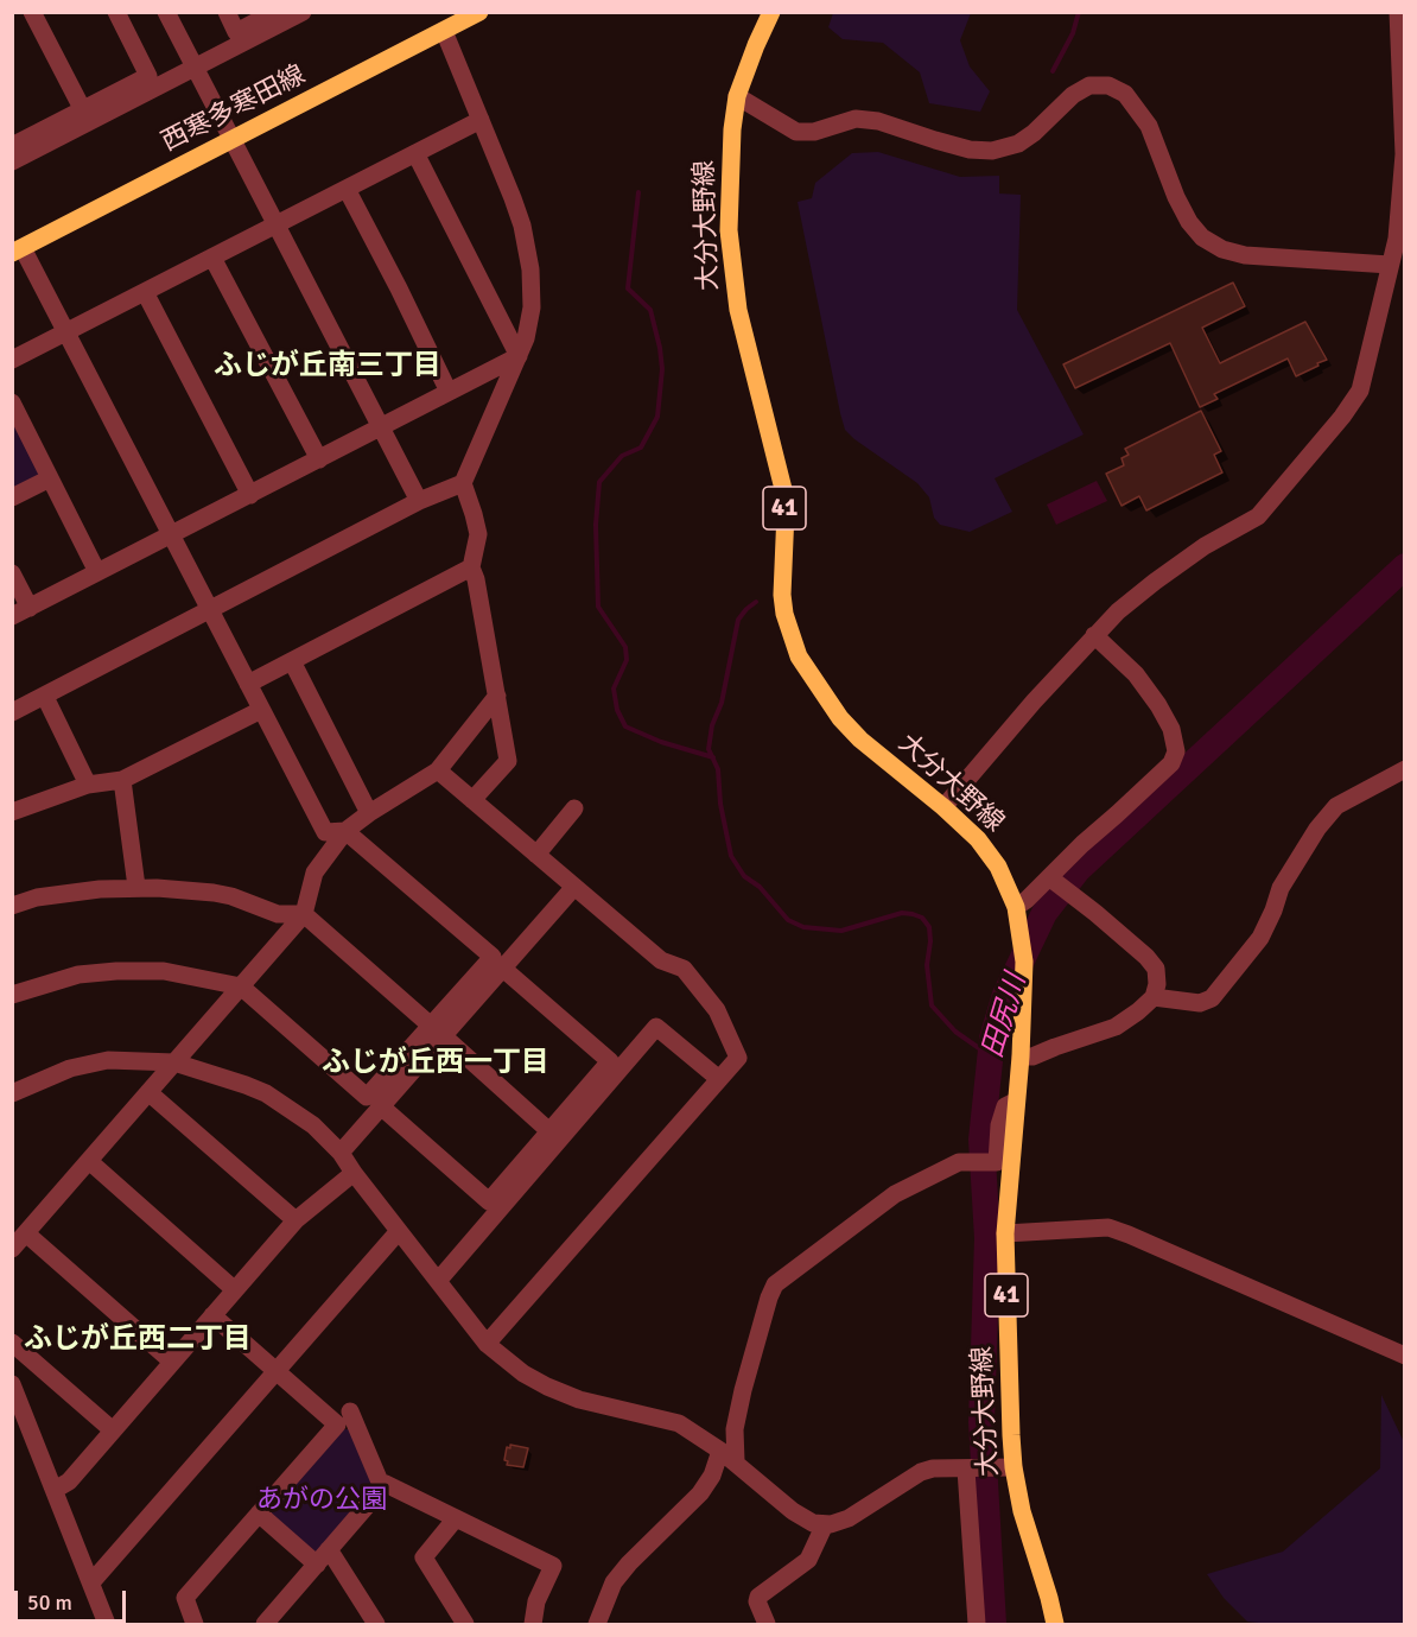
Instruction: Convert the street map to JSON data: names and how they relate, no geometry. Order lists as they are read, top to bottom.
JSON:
{
  "streets": {
    "main road": ["西寒多寒田線", "大分大野線", "41"]
  },
  "districts": ["ふじが丘南三丁目", "ふじが丘西一丁目", "ふじが丘西二丁目"],
  "water": ["田尻川"],
  "parks": ["あがの公園"],
  "scale_bar": "50 m"
}
